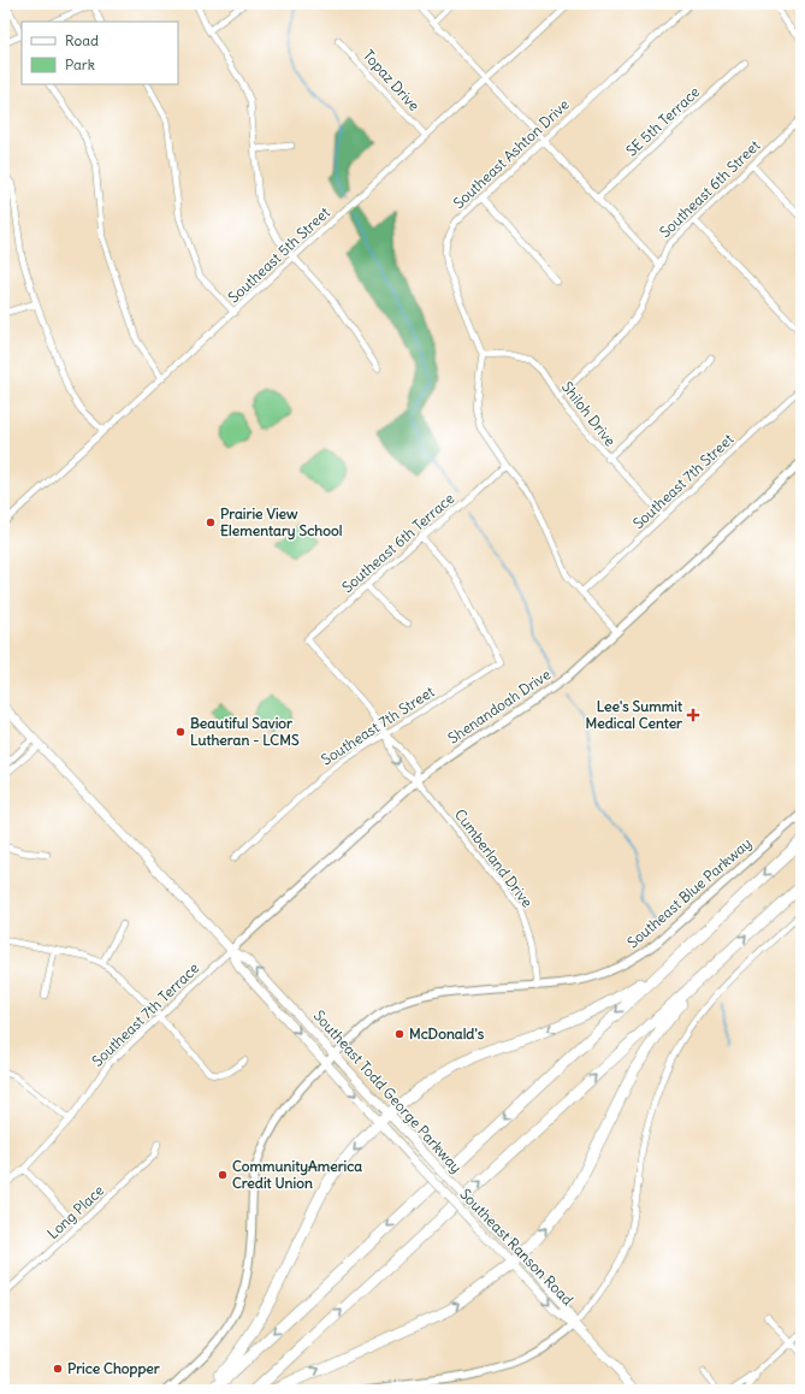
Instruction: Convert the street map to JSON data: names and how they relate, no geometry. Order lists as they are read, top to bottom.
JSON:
{
  "streets": {
    "main road": ["Southeast Todd George Parkway", "Southeast Ranson Road"],
    "street": [
      "Topaz Drive",
      "SE 5th Terrace",
      "Southeast Ashton Drive",
      "Southeast 6th Street",
      "Southeast 5th Street",
      "Shiloh Drive",
      "Southeast 7th Street",
      "Southeast 6th Terrace",
      "Shenandoah Drive",
      "Cumberland Drive",
      "Southeast Blue Parkway",
      "Southeast 7th Terrace",
      "Long Place"
    ]
  },
  "crossings": [
    ["Topaz Drive", "Southeast 5th Street"],
    ["Southeast Ashton Drive", "Shiloh Drive"],
    ["Southeast Ashton Drive", "Southeast 7th Street"],
    ["Southeast Ashton Drive", "Southeast 6th Terrace"],
    ["Southeast Ashton Drive", "Shenandoah Drive"],
    ["Southeast 6th Street", "Shiloh Drive"],
    ["Shiloh Drive", "Southeast 7th Street"],
    ["Southeast 7th Street", "Southeast 6th Terrace"],
    ["Southeast 7th Street", "Cumberland Drive"],
    ["Southeast 6th Terrace", "Cumberland Drive"],
    ["Shenandoah Drive", "Cumberland Drive"],
    ["Shenandoah Drive", "Southeast 7th Terrace"],
    ["Shenandoah Drive", "Southeast Todd George Parkway"],
    ["Cumberland Drive", "Southeast Blue Parkway"],
    ["Southeast Blue Parkway", "Southeast Todd George Parkway"],
    ["Southeast 7th Terrace", "Southeast Todd George Parkway"],
    ["Southeast Todd George Parkway", "Southeast Ranson Road"]
  ],
  "places": {
    "other": [
      "Prairie View Elementary School",
      "Beautiful Savior Lutheran - LCMS",
      "McDonald's",
      "CommunityAmerica Credit Union",
      "Price Chopper"
    ],
    "health": ["Lee's Summit Medical Center"]
  },
  "legend": ["Road", "Park"]
}
